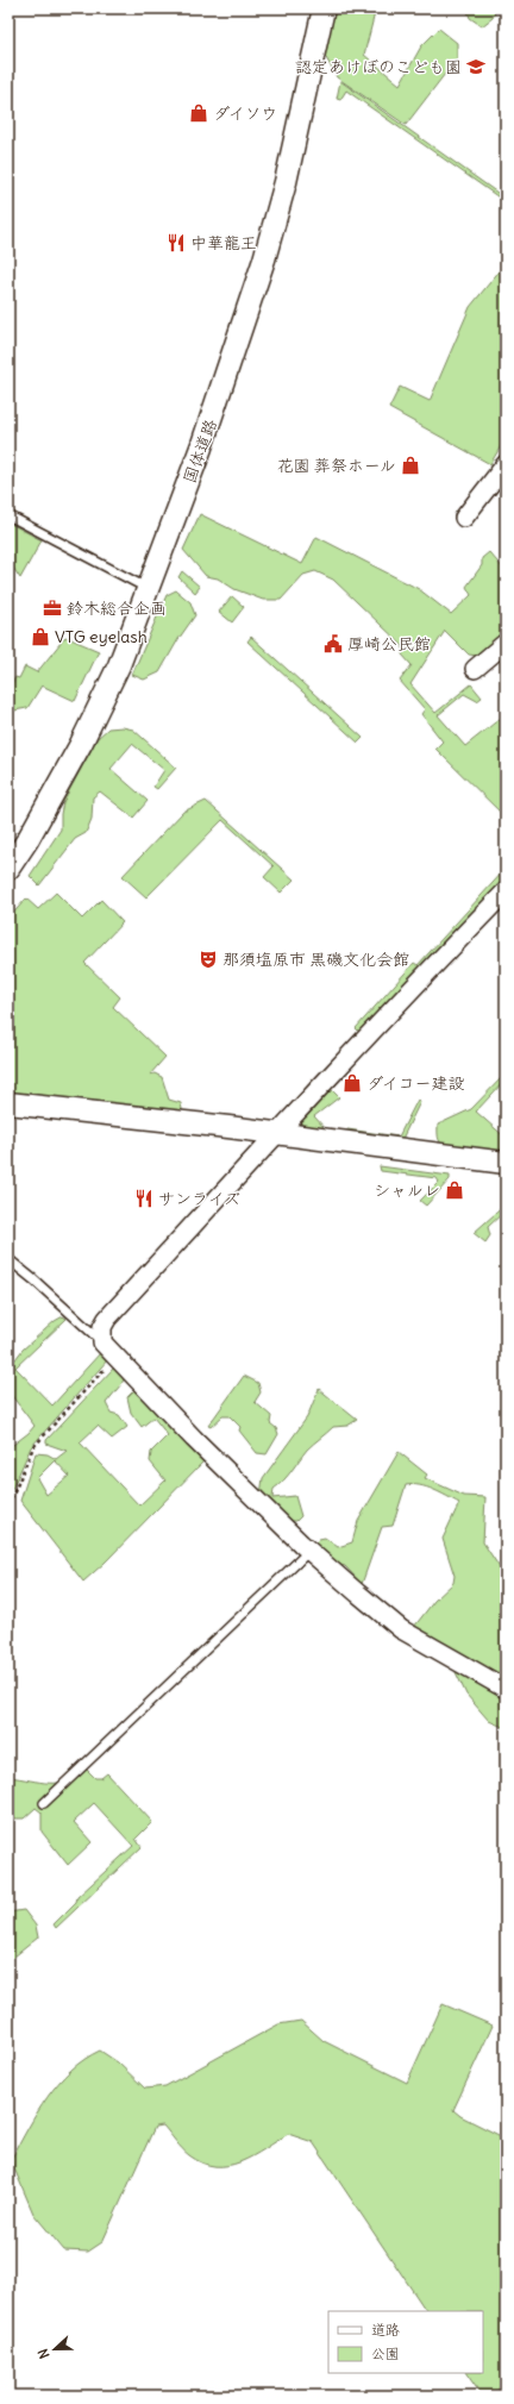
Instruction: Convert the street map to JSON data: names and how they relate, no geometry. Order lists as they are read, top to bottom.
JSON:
{
  "streets": {
    "street": ["国体道路"]
  },
  "places": {
    "school or university": ["認定あけぼのこども園"],
    "shop": [
      "ダイソウ",
      "花園 葬祭ホール",
      "VTG eyelash",
      "ダイコー建設",
      "シャルレ"
    ],
    "restaurant": ["中華龍王", "サンライズ"],
    "office": ["鈴木総合企画"],
    "public building": ["厚崎公民館"],
    "theatre": ["那須塩原市 黒磯文化会館"]
  },
  "legend": ["道路", "公園"],
  "north": "left"
}
